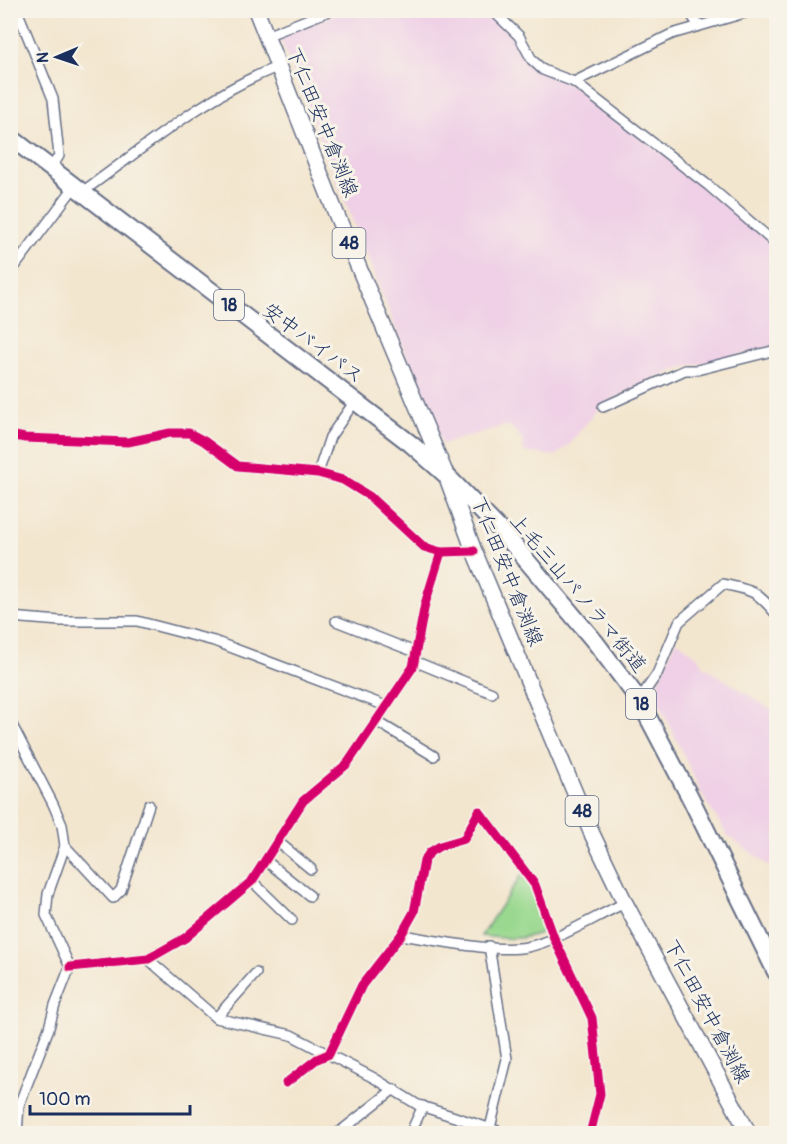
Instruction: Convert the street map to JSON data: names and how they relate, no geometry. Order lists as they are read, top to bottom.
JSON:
{
  "streets": {
    "highway": ["18", "安中バイパス", "上毛三山パノラマ街道"],
    "main road": ["下仁田安中倉渕線", "48"]
  },
  "crossings": [
    ["下仁田安中倉渕線", "安中バイパス"],
    ["下仁田安中倉渕線", "上毛三山パノラマ街道"],
    ["安中バイパス", "上毛三山パノラマ街道"]
  ],
  "scale_bar": "100 m",
  "north": "left"
}
